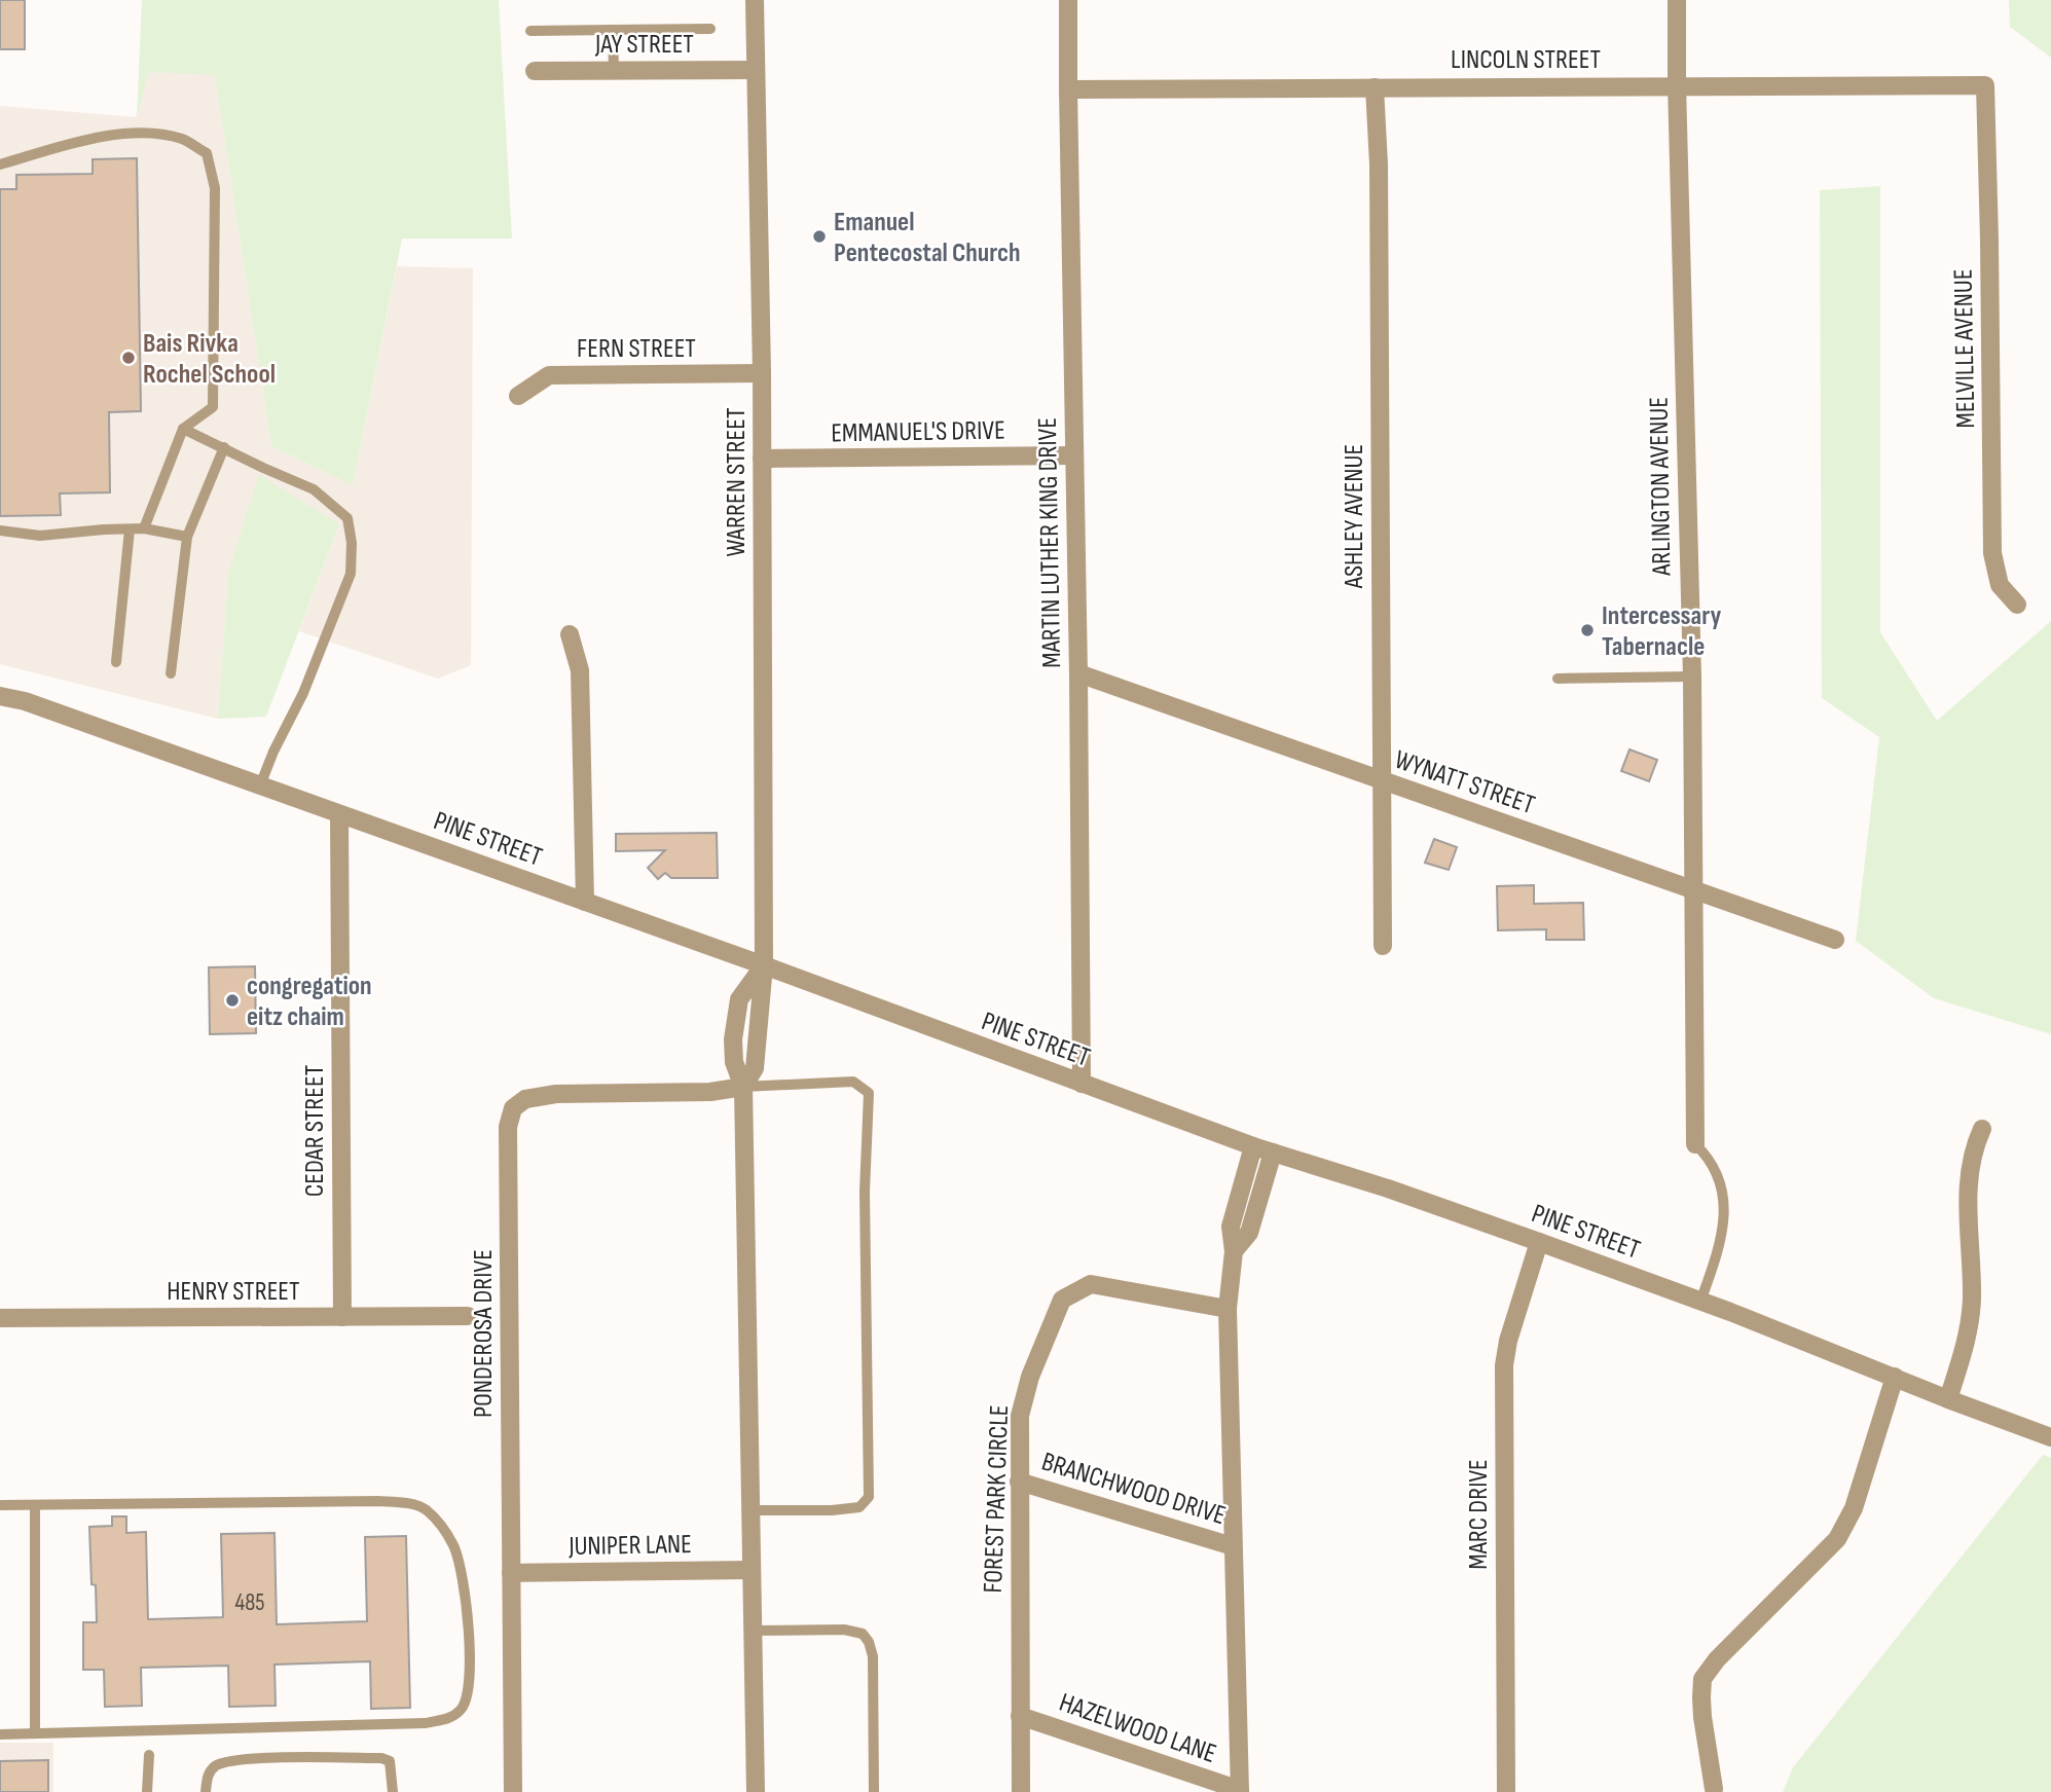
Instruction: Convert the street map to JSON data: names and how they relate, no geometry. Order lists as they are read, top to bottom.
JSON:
{
  "streets": {
    "street": [
      "JAY STREET",
      "LINCOLN STREET",
      "FERN STREET",
      "MELVILLE AVENUE",
      "EMMANUEL'S DRIVE",
      "WARREN STREET",
      "ARLINGTON AVENUE",
      "ASHLEY AVENUE",
      "MARTIN LUTHER KING DRIVE",
      "WYNATT STREET",
      "PINE STREET",
      "CEDAR STREET",
      "HENRY STREET",
      "PONDEROSA DRIVE",
      "BRANCHWOOD DRIVE",
      "FOREST PARK CIRCLE",
      "MARC DRIVE",
      "JUNIPER LANE",
      "HAZELWOOD LANE"
    ]
  },
  "crossings": [
    ["JAY STREET", "WARREN STREET"],
    ["LINCOLN STREET", "MELVILLE AVENUE"],
    ["LINCOLN STREET", "ARLINGTON AVENUE"],
    ["LINCOLN STREET", "ASHLEY AVENUE"],
    ["LINCOLN STREET", "MARTIN LUTHER KING DRIVE"],
    ["FERN STREET", "WARREN STREET"],
    ["EMMANUEL'S DRIVE", "WARREN STREET"],
    ["EMMANUEL'S DRIVE", "MARTIN LUTHER KING DRIVE"],
    ["WARREN STREET", "PINE STREET"],
    ["ARLINGTON AVENUE", "WYNATT STREET"],
    ["ASHLEY AVENUE", "WYNATT STREET"],
    ["MARTIN LUTHER KING DRIVE", "WYNATT STREET"],
    ["MARTIN LUTHER KING DRIVE", "PINE STREET"],
    ["PINE STREET", "CEDAR STREET"],
    ["PINE STREET", "MARC DRIVE"],
    ["CEDAR STREET", "HENRY STREET"],
    ["PONDEROSA DRIVE", "JUNIPER LANE"],
    ["BRANCHWOOD DRIVE", "FOREST PARK CIRCLE"],
    ["FOREST PARK CIRCLE", "HAZELWOOD LANE"]
  ],
  "places": [
    "Emanuel Pentecostal Church",
    "Bais Rivka Rochel School",
    "Intercessary Tabernacle",
    "congregation eitz chaim"
  ],
  "house_numbers": ["485"]
}
